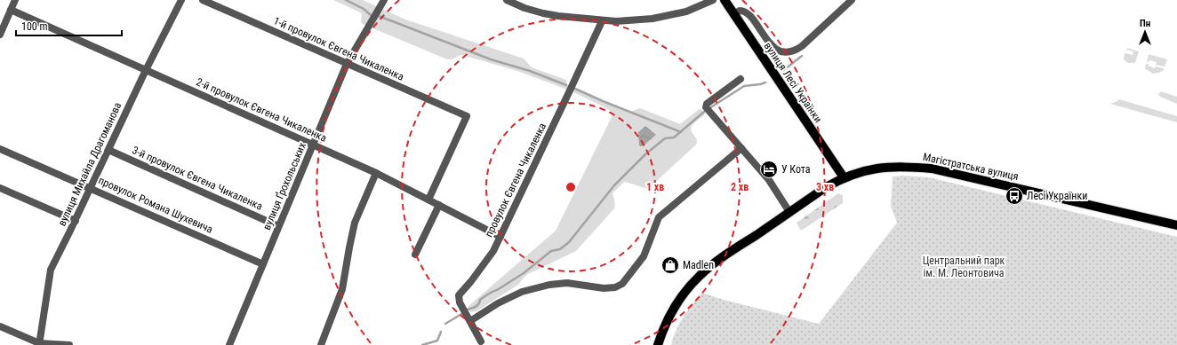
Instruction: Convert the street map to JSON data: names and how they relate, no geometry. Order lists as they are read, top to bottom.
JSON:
{
  "streets": {
    "main road": ["вулиця Лесі Українки", "Магістратська вулиця"],
    "street": [
      "1-й провулок Євгена Чикаленка",
      "2-й провулок Євгена Чикаленка",
      "вулиця Михайла Драгоманова",
      "3-й провулок Євгена Чикаленка",
      "провулок Євгена Чикаленка",
      "вулиця Ґрохольських",
      "провулок Романа Шухевича"
    ]
  },
  "crossings": [
    ["1-й провулок Євгена Чикаленка", "2-й провулок Євгена Чикаленка"],
    ["1-й провулок Євгена Чикаленка", "вулиця Ґрохольських"],
    ["вулиця Лесі Українки", "Магістратська вулиця"],
    ["2-й провулок Євгена Чикаленка", "вулиця Михайла Драгоманова"],
    ["2-й провулок Євгена Чикаленка", "провулок Євгена Чикаленка"],
    ["2-й провулок Євгена Чикаленка", "вулиця Ґрохольських"],
    ["вулиця Михайла Драгоманова", "3-й провулок Євгена Чикаленка"],
    ["вулиця Михайла Драгоманова", "провулок Романа Шухевича"],
    ["3-й провулок Євгена Чикаленка", "вулиця Ґрохольських"],
    ["вулиця Ґрохольських", "провулок Романа Шухевича"]
  ],
  "parks": ["Центральний парк ім. М. Леонтовича"],
  "places": {
    "hotel": ["У Кота"],
    "bus stop": ["Лесі Українки"],
    "shop": ["Madlen"]
  },
  "scale_bar": "100 m",
  "north": "top",
  "rings": ["1 хв", "2 хв", "3 хв"]
}
